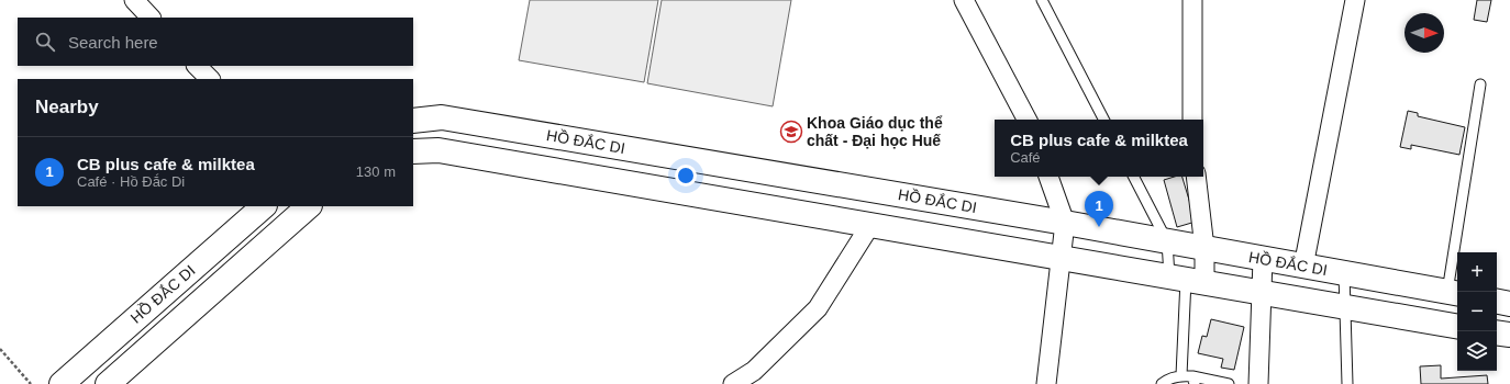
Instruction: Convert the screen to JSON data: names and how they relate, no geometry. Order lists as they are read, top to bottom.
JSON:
{
  "streets": {
    "street": ["HỒ ĐẮC DI"]
  },
  "places": {
    "school or university": ["Khoa Giáo dục thể chất - Đại học Huế"]
  },
  "north": "right",
  "page": {
    "search": "Search here",
    "heading": "Nearby",
    "popup": ["CB plus cafe & milktea", "Café"],
    "list": [
      {
        "mark": "1",
        "name": "CB plus cafe & milktea",
        "note": "Café · Hồ Đắc Di",
        "value": "130 m"
      }
    ],
    "pins": "1",
    "map_buttons": ["+", "−"]
  }
}
